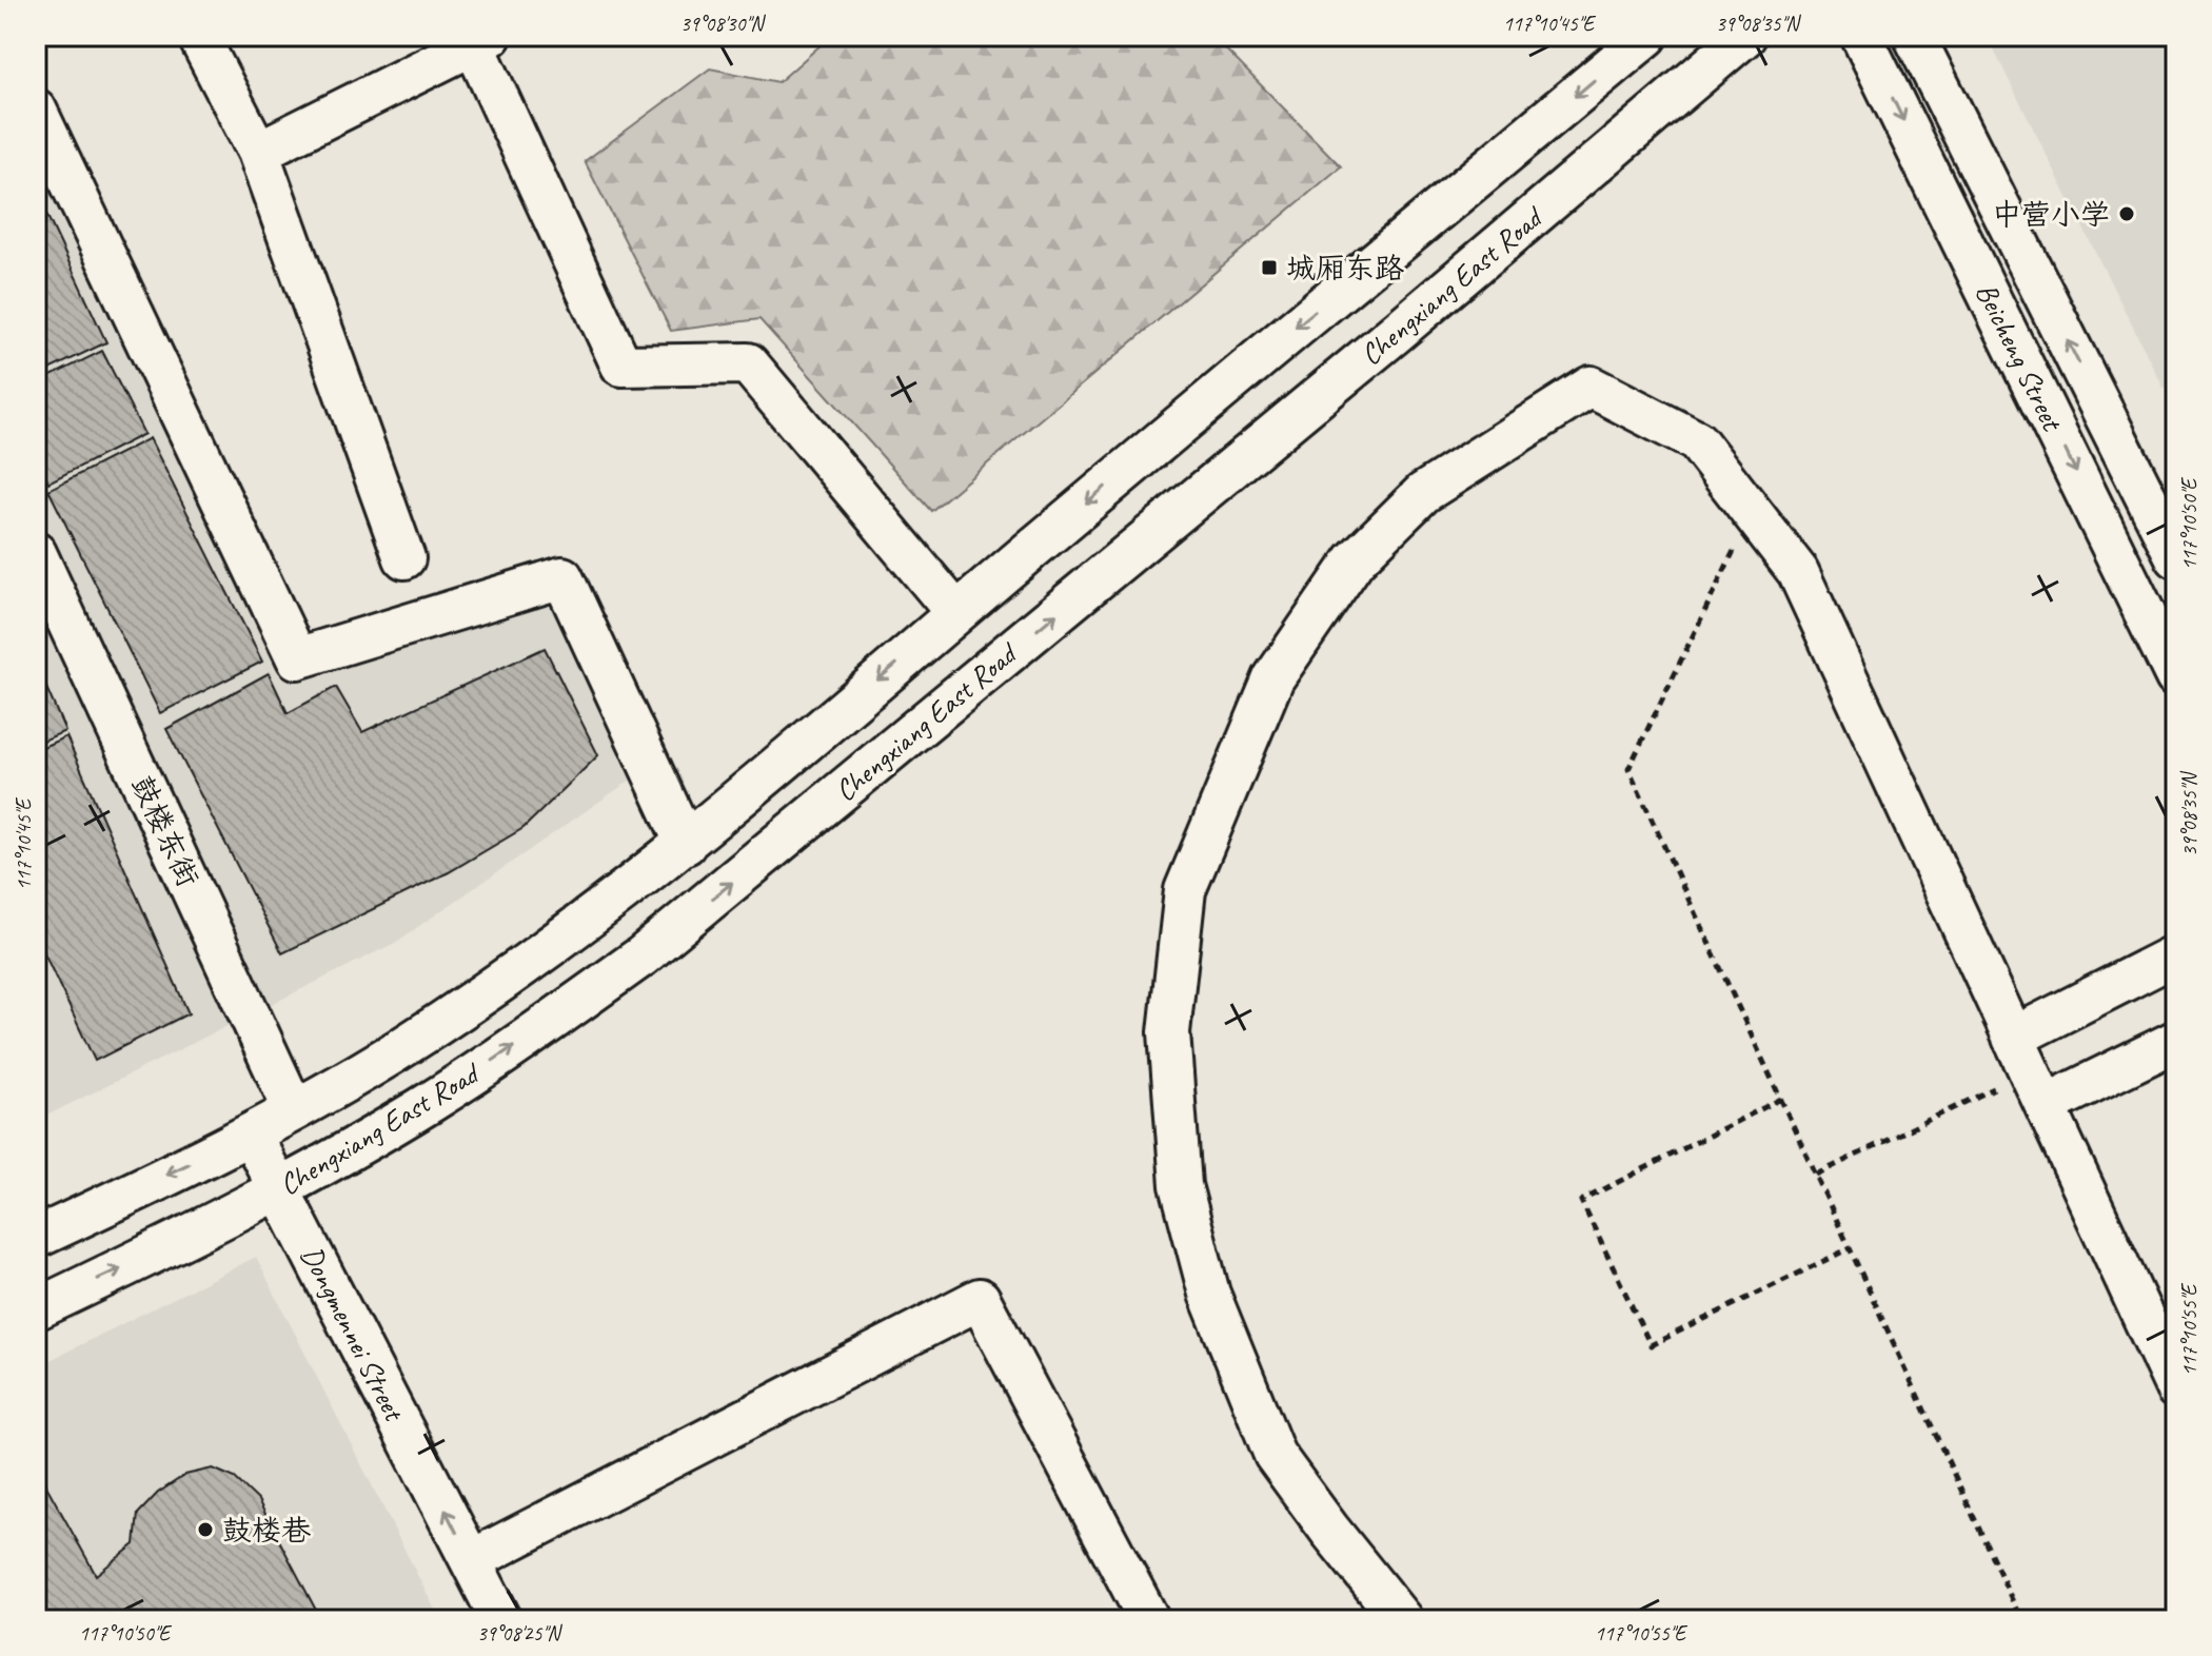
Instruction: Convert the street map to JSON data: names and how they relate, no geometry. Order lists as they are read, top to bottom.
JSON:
{
  "streets": {
    "street": [
      "Chengxiang East Road",
      "Beicheng Street",
      "鼓楼东街",
      "Dongmennei Street"
    ]
  },
  "crossings": [
    ["Chengxiang East Road", "鼓楼东街"],
    ["Chengxiang East Road", "Dongmennei Street"]
  ],
  "one_way": ["Dongmennei Street"],
  "places": {
    "other": ["中营小学", "鼓楼巷"],
    "transit": ["城厢东路"]
  },
  "coordinates": [
    "39°08'30\"N",
    "117°10'45\"E",
    "39°08'35\"N",
    "117°10'50\"E",
    "117°10'55\"E",
    "39°08'25\"N"
  ]
}
